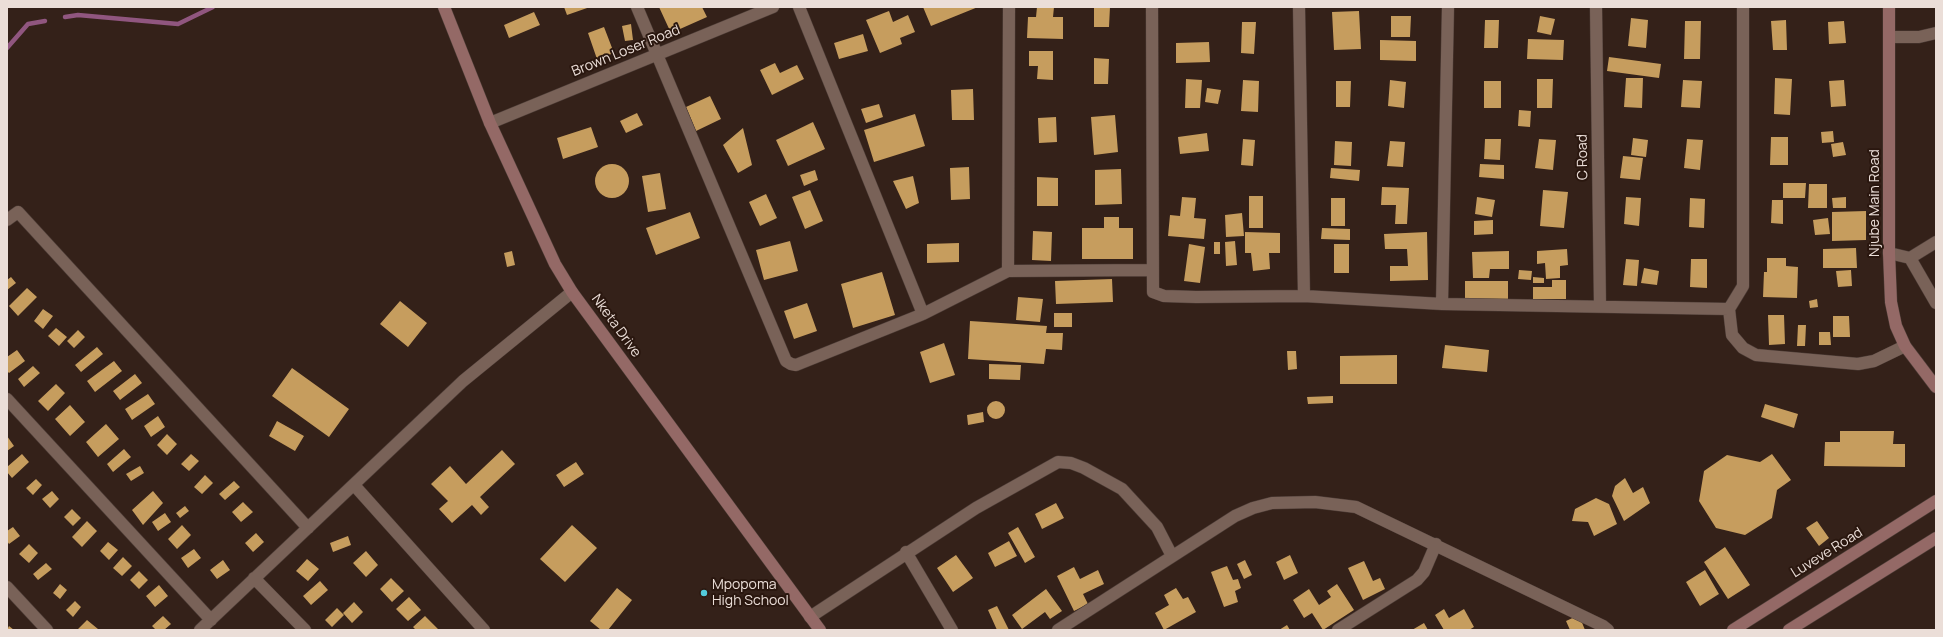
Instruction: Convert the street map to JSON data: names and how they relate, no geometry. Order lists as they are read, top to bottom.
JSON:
{
  "streets": {
    "street": [
      "Brown Loser Road",
      "C Road",
      "Njube Main Road",
      "Nketa Drive",
      "Luveve Road"
    ]
  },
  "crossings": [
    ["Brown Loser Road", "Nketa Drive"]
  ],
  "places": ["Mpopoma High School"]
}
